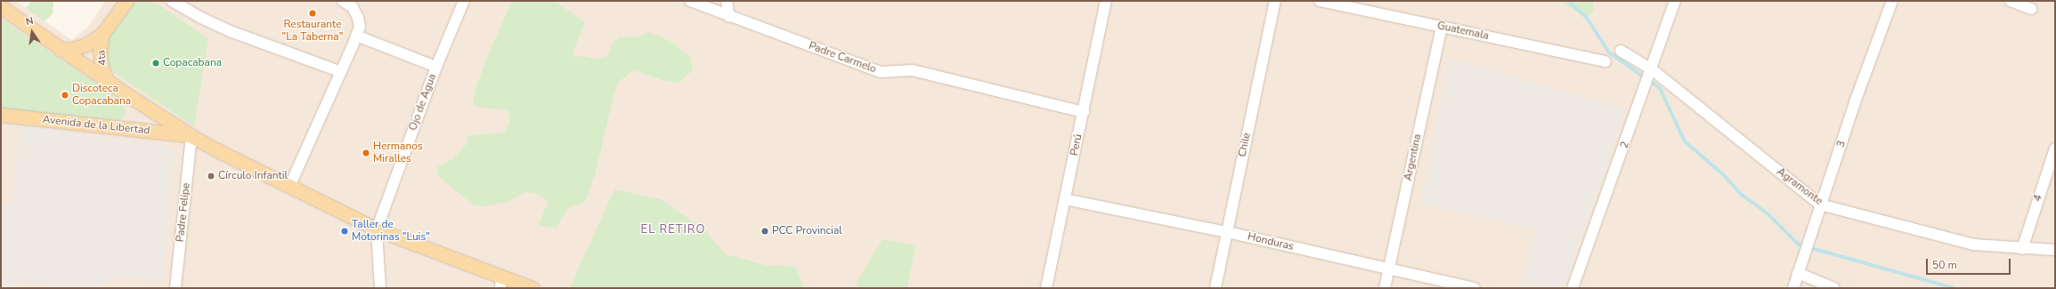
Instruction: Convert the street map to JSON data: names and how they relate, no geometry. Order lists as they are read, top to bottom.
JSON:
{
  "streets": {
    "main road": ["4ta", "Avenida de la Libertad"],
    "street": [
      "Guatemala",
      "Padre Carmelo",
      "Ojo de Agua",
      "3",
      "Perú",
      "Chile",
      "2",
      "Argentina",
      "Agramonte",
      "4",
      "Padre Felipe",
      "Honduras"
    ]
  },
  "crossings": [
    ["Guatemala", "Argentina"],
    ["Padre Carmelo", "Perú"],
    ["Avenida de la Libertad", "Padre Felipe"],
    ["3", "Agramonte"],
    ["Perú", "Honduras"],
    ["Chile", "Honduras"],
    ["2", "Agramonte"],
    ["Argentina", "Honduras"],
    ["Agramonte", "4"]
  ],
  "districts": ["EL RETIRO"],
  "places": [
    "Restaurante \"La Taberna\"",
    "Copacabana",
    "Discoteca Copacabana",
    "Hermanos Miralles",
    "Círculo Infantil",
    "Taller de Motorinas \"Luis\"",
    "PCC Provincial"
  ],
  "scale_bar": "50 m",
  "north": "top"
}
